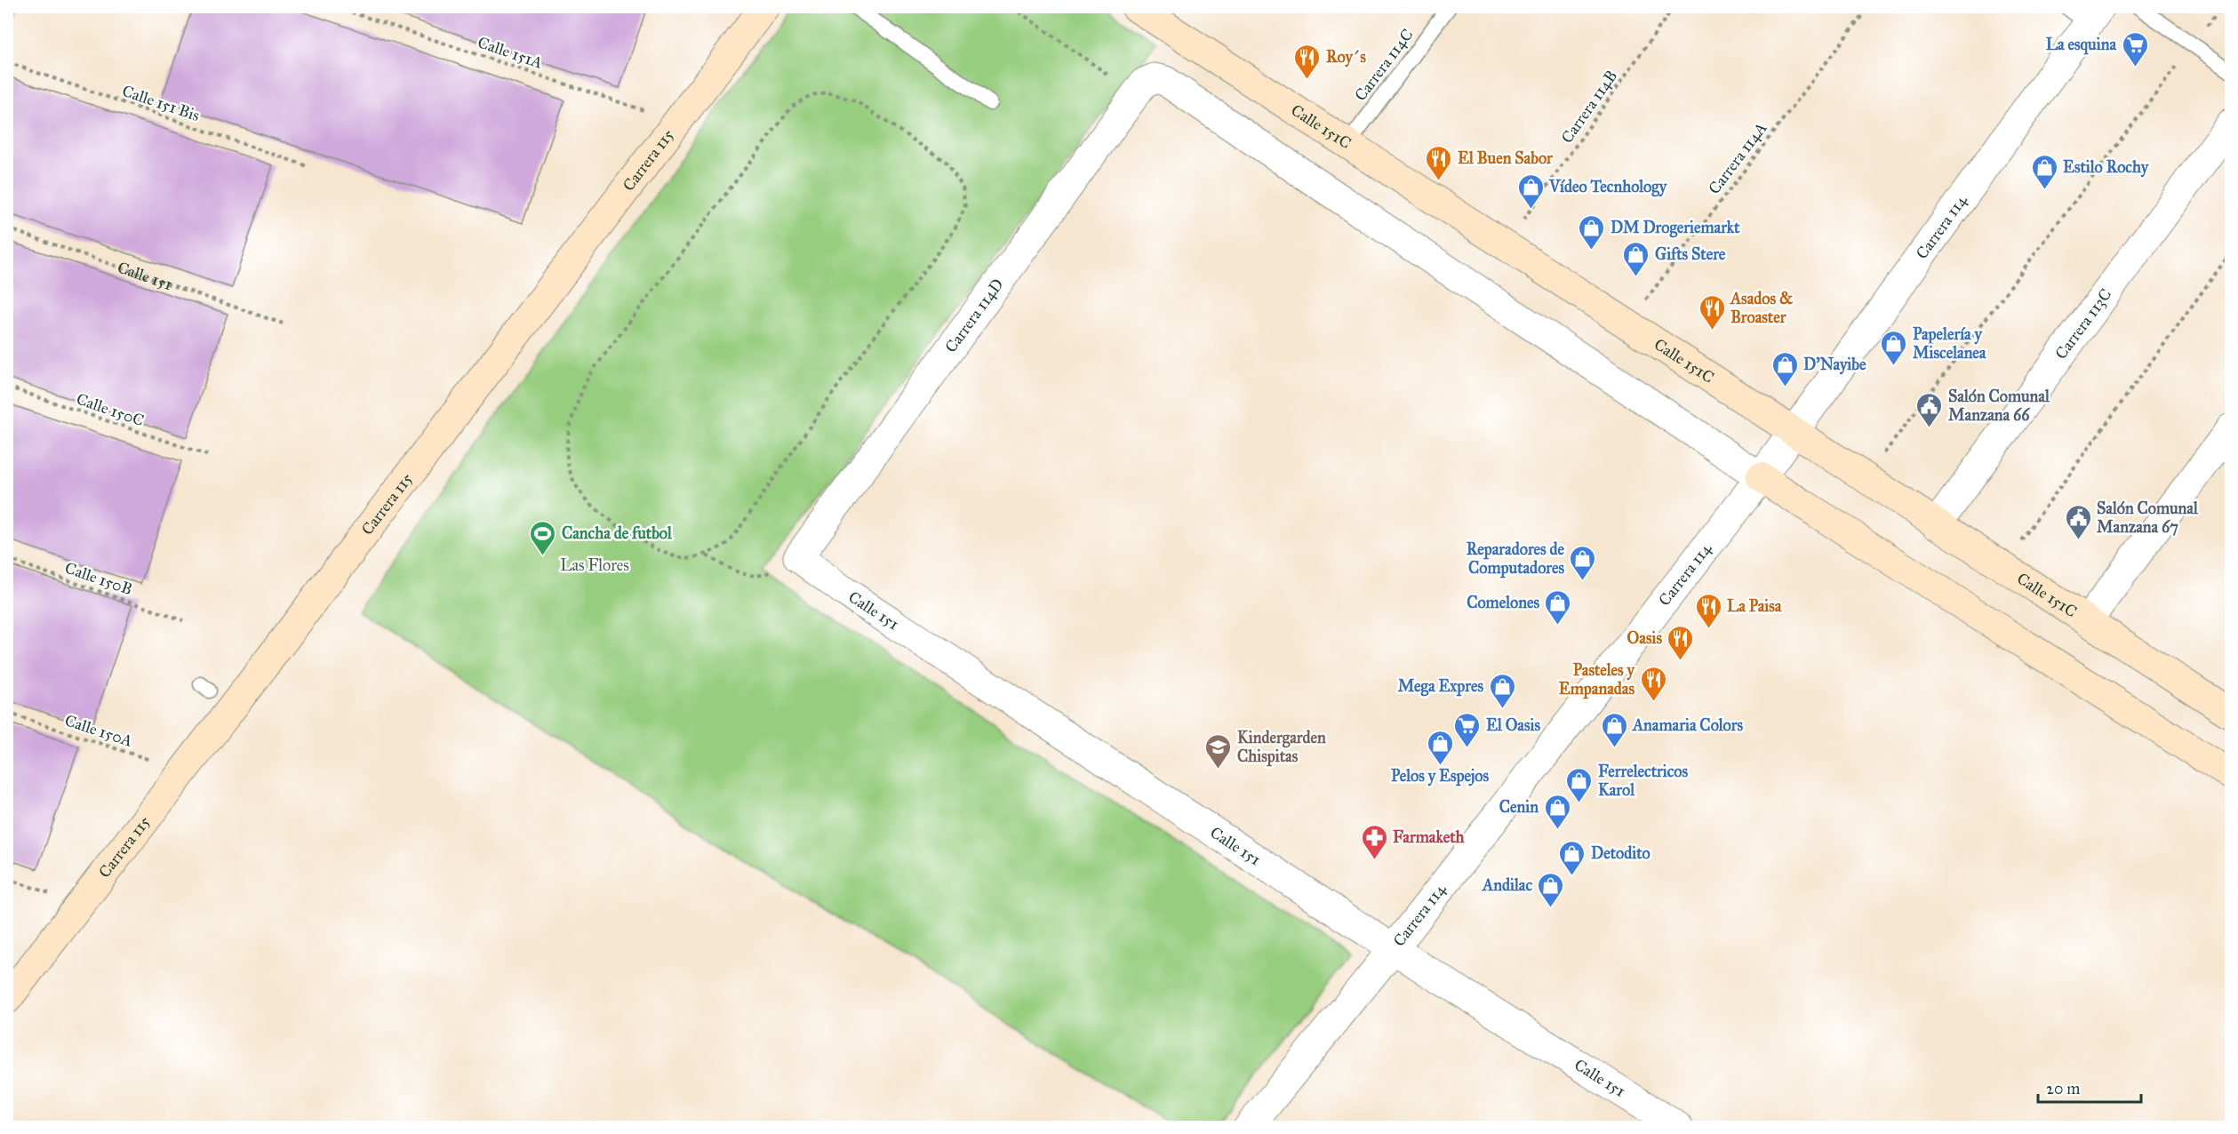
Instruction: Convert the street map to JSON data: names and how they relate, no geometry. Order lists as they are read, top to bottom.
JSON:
{
  "streets": {
    "street": [
      "Calle 151C",
      "Carrera 115",
      "Carrera 114",
      "Calle 151",
      "Carrera 114D",
      "Carrera 113C"
    ],
    "lane": ["Carrera 114C"],
    "path": [
      "Calle 151A",
      "Calle 151 Bis",
      "Carrera 114B",
      "Carrera 114A",
      "Calle 150C",
      "Calle 150B",
      "Calle 150A"
    ]
  },
  "crossings": [
    ["Calle 151A", "Carrera 115"],
    ["Carrera 114C", "Calle 151C"],
    ["Carrera 114B", "Calle 151C"],
    ["Calle 151C", "Carrera 114A"],
    ["Calle 151C", "Carrera 114"],
    ["Calle 151C", "Carrera 113C"],
    ["Carrera 115", "Calle 150A"],
    ["Carrera 114", "Calle 151"],
    ["Calle 151", "Carrera 114D"]
  ],
  "parks": ["Las Flores"],
  "places": {
    "supermarket": ["La esquina", "El Oasis"],
    "restaurant": [
      "Roy´s",
      "El Buen Sabor",
      "Asados & Broaster",
      "La Paisa",
      "Oasis",
      "Pasteles y Empanadas"
    ],
    "shop": [
      "Estilo Rochy",
      "Vídeo Tecnhology",
      "DM Drogeriemarkt",
      "Gifts Stere",
      "Papelería y Miscelanea",
      "D'Nayibe",
      "Reparadores de Computadores",
      "Comelones",
      "Mega Expres",
      "Anamaria Colors",
      "Pelos y Espejos",
      "Ferrelectricos Karol",
      "Cenin",
      "Detodito",
      "Andilac"
    ],
    "public building": ["Salón Comunal Manzana 66", "Salón Comunal Manzana 67"],
    "sports": ["Cancha de futbol"],
    "school or university": ["Kindergarden Chispitas"],
    "pharmacy": ["Farmaketh"]
  },
  "scale_bar": "20 m"
}
